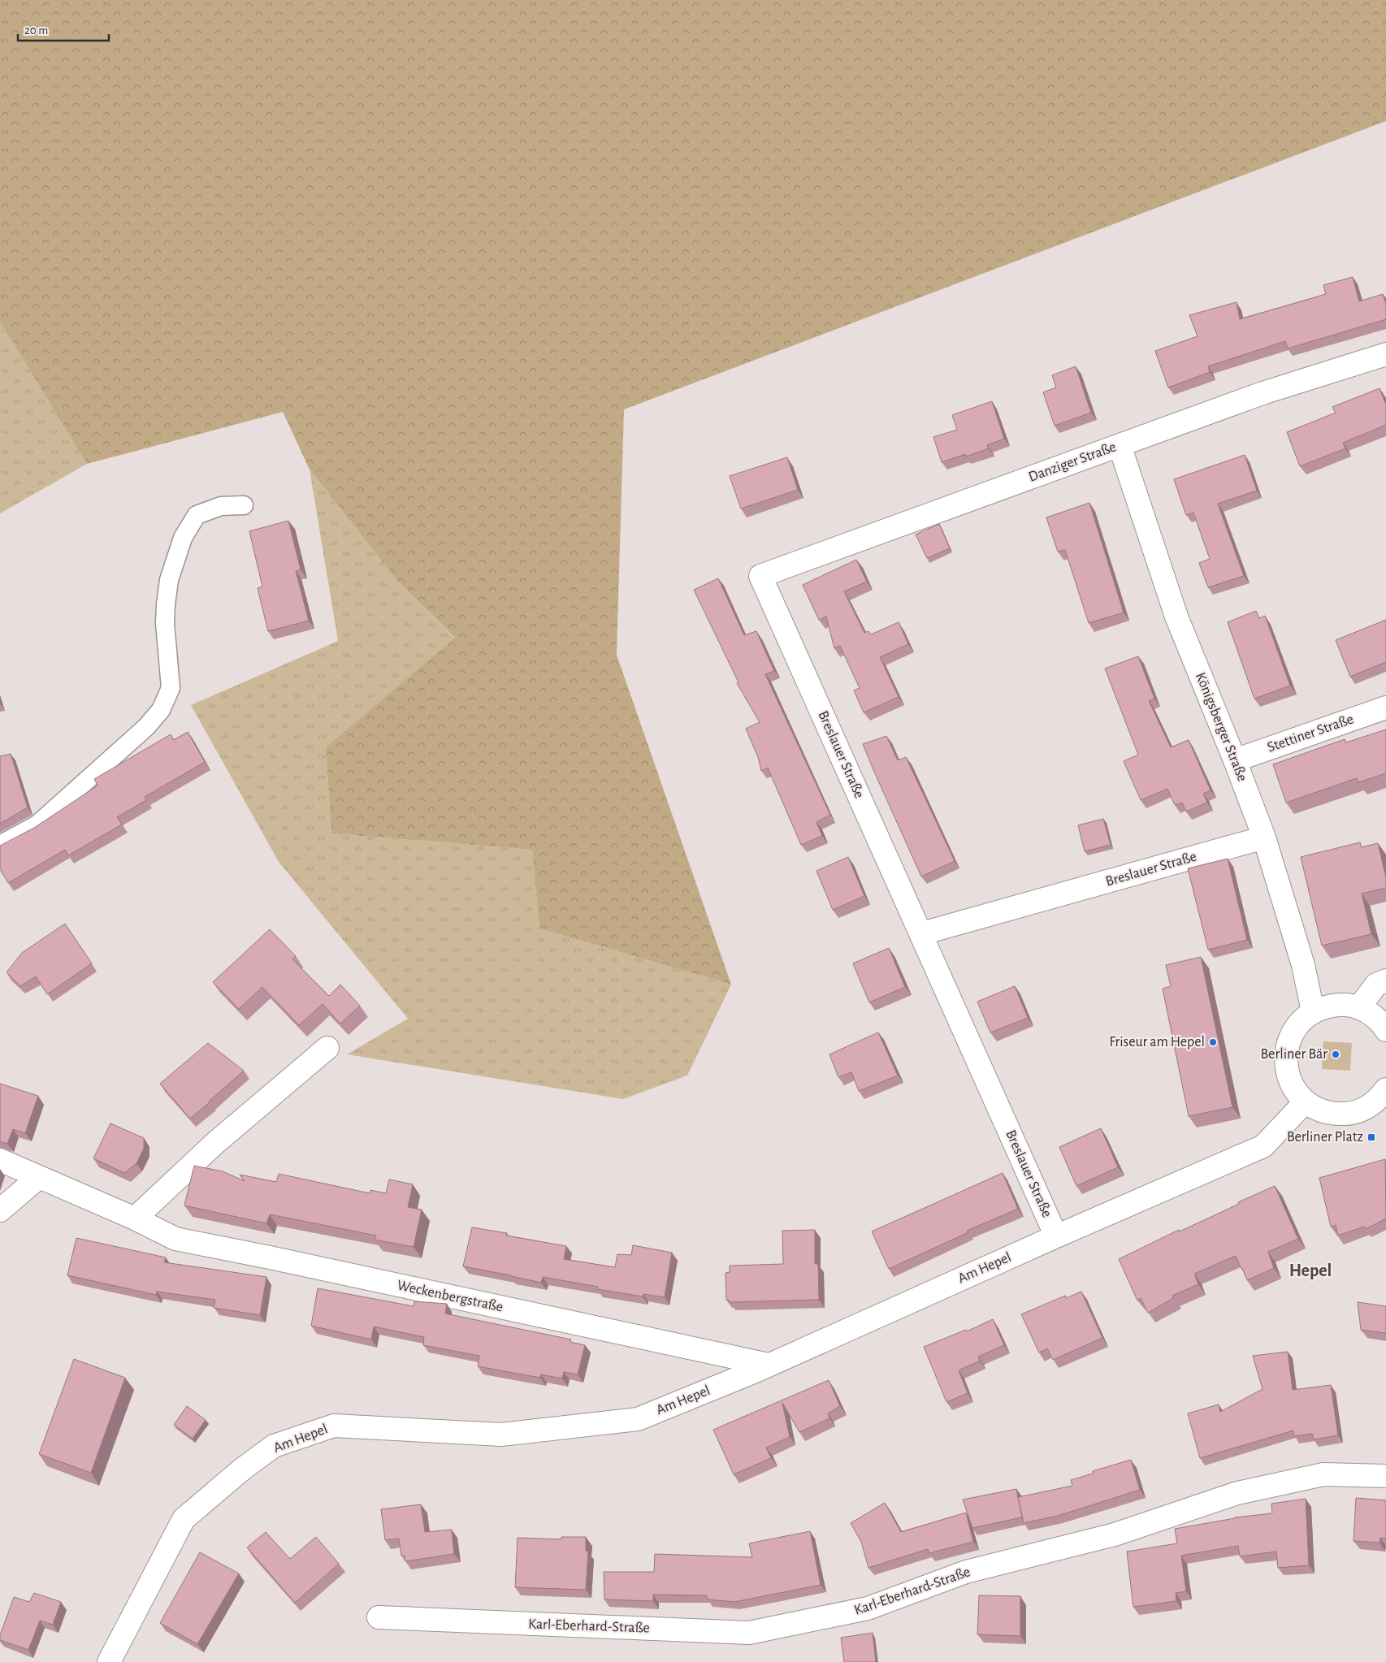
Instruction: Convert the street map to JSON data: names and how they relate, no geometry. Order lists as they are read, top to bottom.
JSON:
{
  "streets": {
    "street": [
      "Danziger Straße",
      "Königsberger Straße",
      "Stettiner Straße",
      "Breslauer Straße",
      "Am Hepel",
      "Weckenbergstraße",
      "Karl-Eberhard-Straße"
    ]
  },
  "crossings": [
    ["Danziger Straße", "Königsberger Straße"],
    ["Danziger Straße", "Breslauer Straße"],
    ["Königsberger Straße", "Stettiner Straße"],
    ["Königsberger Straße", "Breslauer Straße"],
    ["Breslauer Straße", "Am Hepel"],
    ["Am Hepel", "Weckenbergstraße"]
  ],
  "districts": ["Hepel"],
  "places": {
    "other": ["Friseur am Hepel", "Berliner Bär"],
    "transit": ["Berliner Platz"]
  },
  "scale_bar": "20 m"
}
